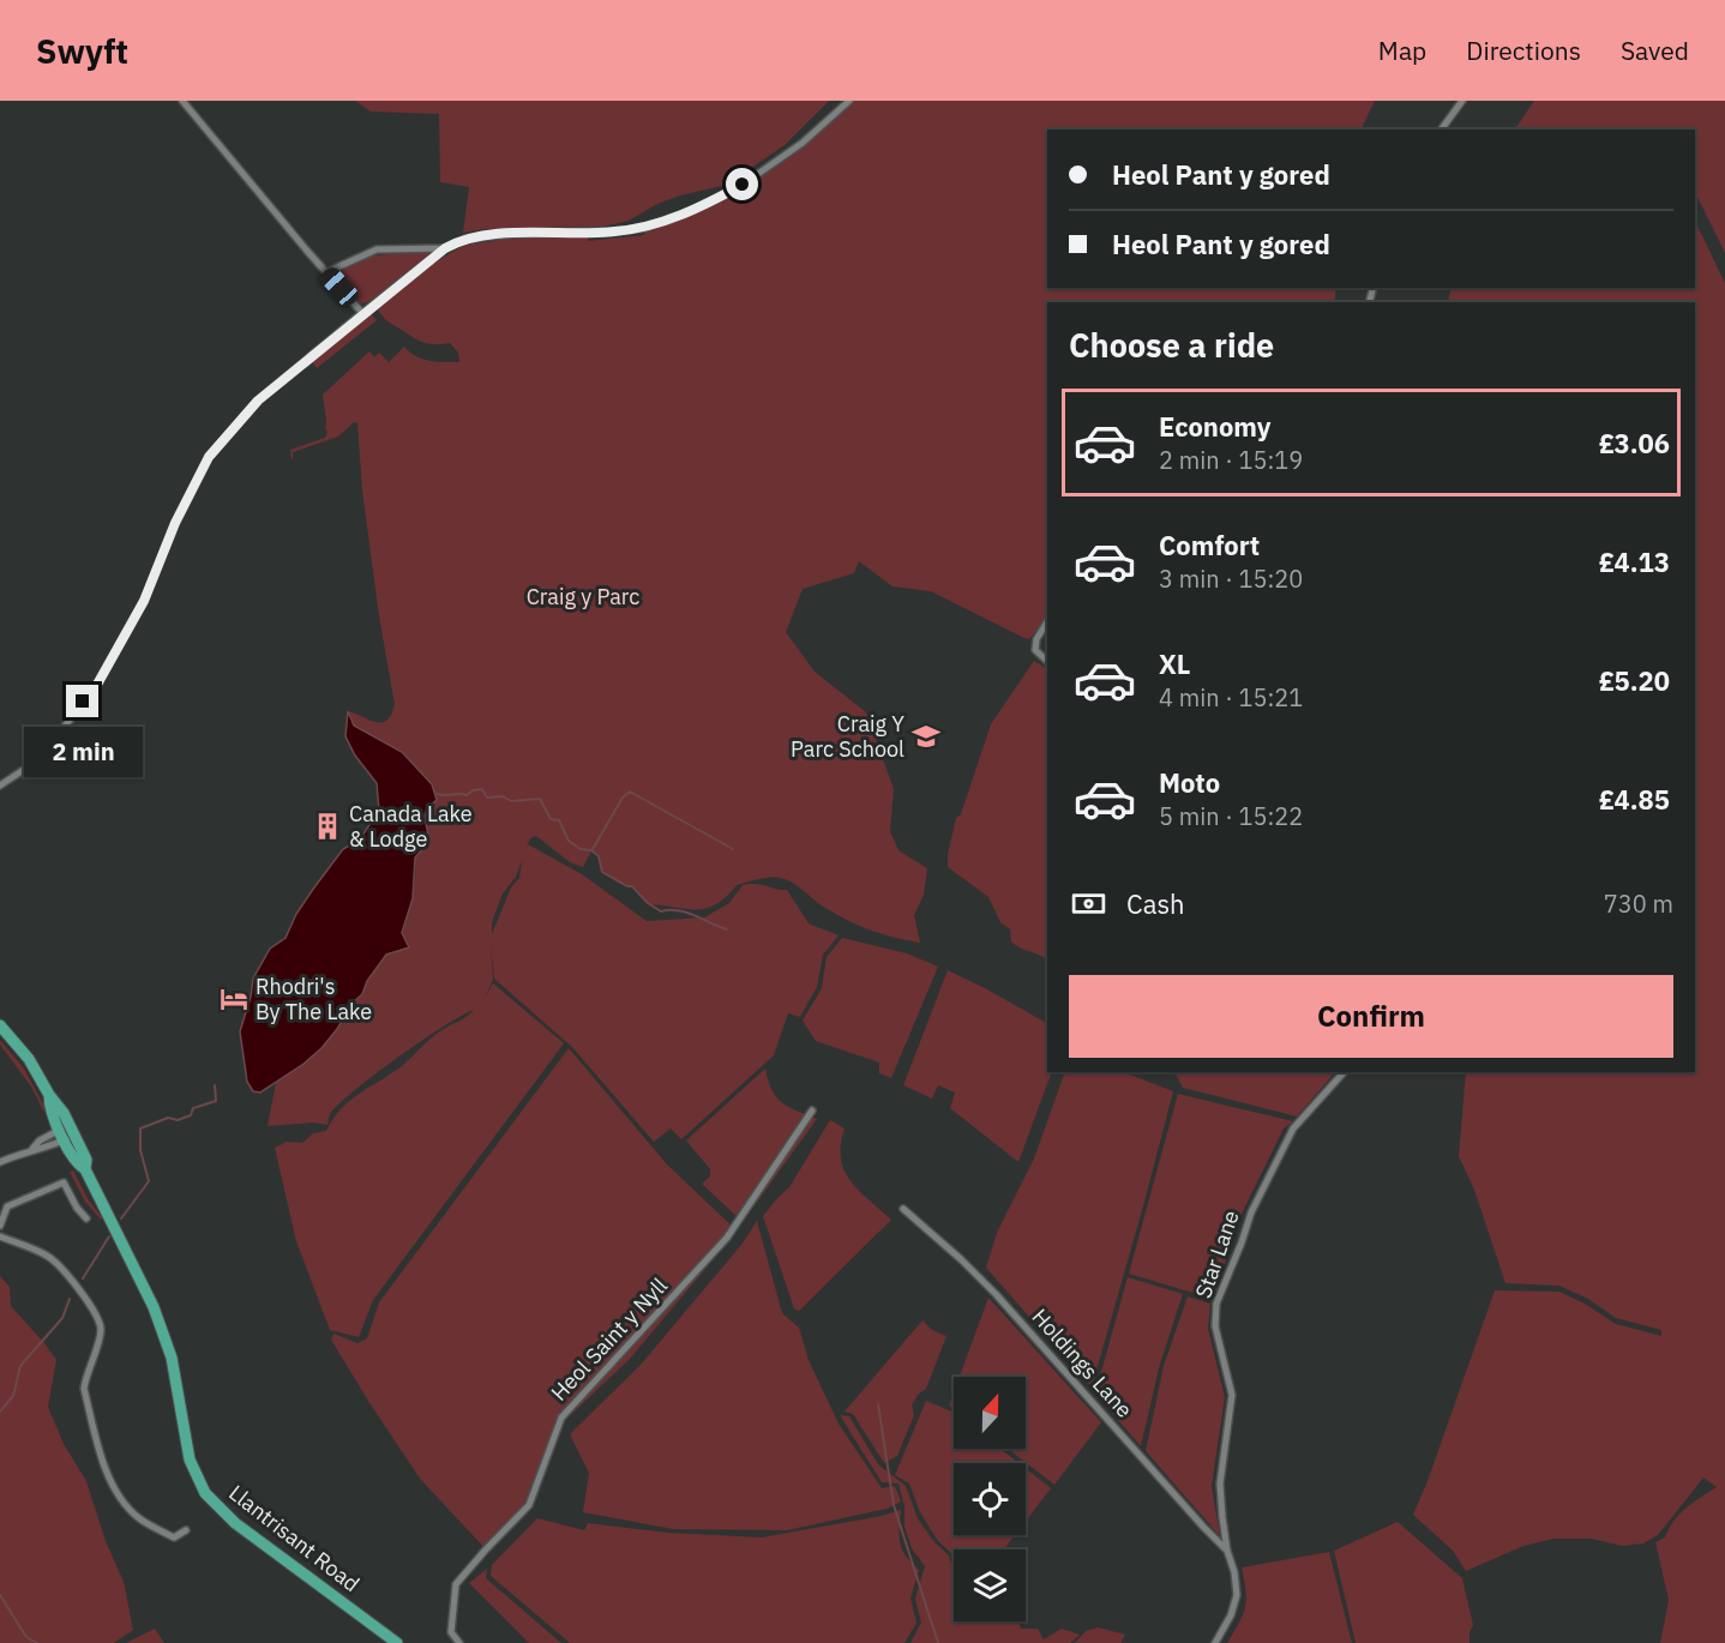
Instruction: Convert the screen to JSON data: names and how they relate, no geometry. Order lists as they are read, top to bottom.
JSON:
{
  "streets": {
    "main road": ["Llantrisant Road"],
    "street": ["Star Lane", "Heol Saint y Nyll", "Holdings Lane"]
  },
  "crossings": [
    ["Star Lane", "Holdings Lane"]
  ],
  "parks": ["Craig y Parc"],
  "places": {
    "school or university": ["Craig Y Parc School"],
    "building": ["Canada Lake & Lodge"],
    "hotel": ["Rhodri's By The Lake"]
  },
  "north": "top",
  "page": {
    "header": "Swyft",
    "nav": ["Map", "Directions", "Saved"],
    "banner": ["Heol Pant y gored", "Heol Pant y gored"],
    "heading": "Choose a ride",
    "list": [
      {
        "name": "Economy",
        "note": "2 min · 15:19",
        "value": "£3.06"
      },
      {
        "name": "Comfort",
        "note": "3 min · 15:20",
        "value": "£4.13"
      },
      {
        "name": "XL",
        "note": "4 min · 15:21",
        "value": "£5.20"
      },
      {
        "name": "Moto",
        "note": "5 min · 15:22",
        "value": "£4.85"
      }
    ],
    "bubble": "2 min",
    "pay": ["Cash", "730 m"],
    "buttons": "Confirm"
  }
}
